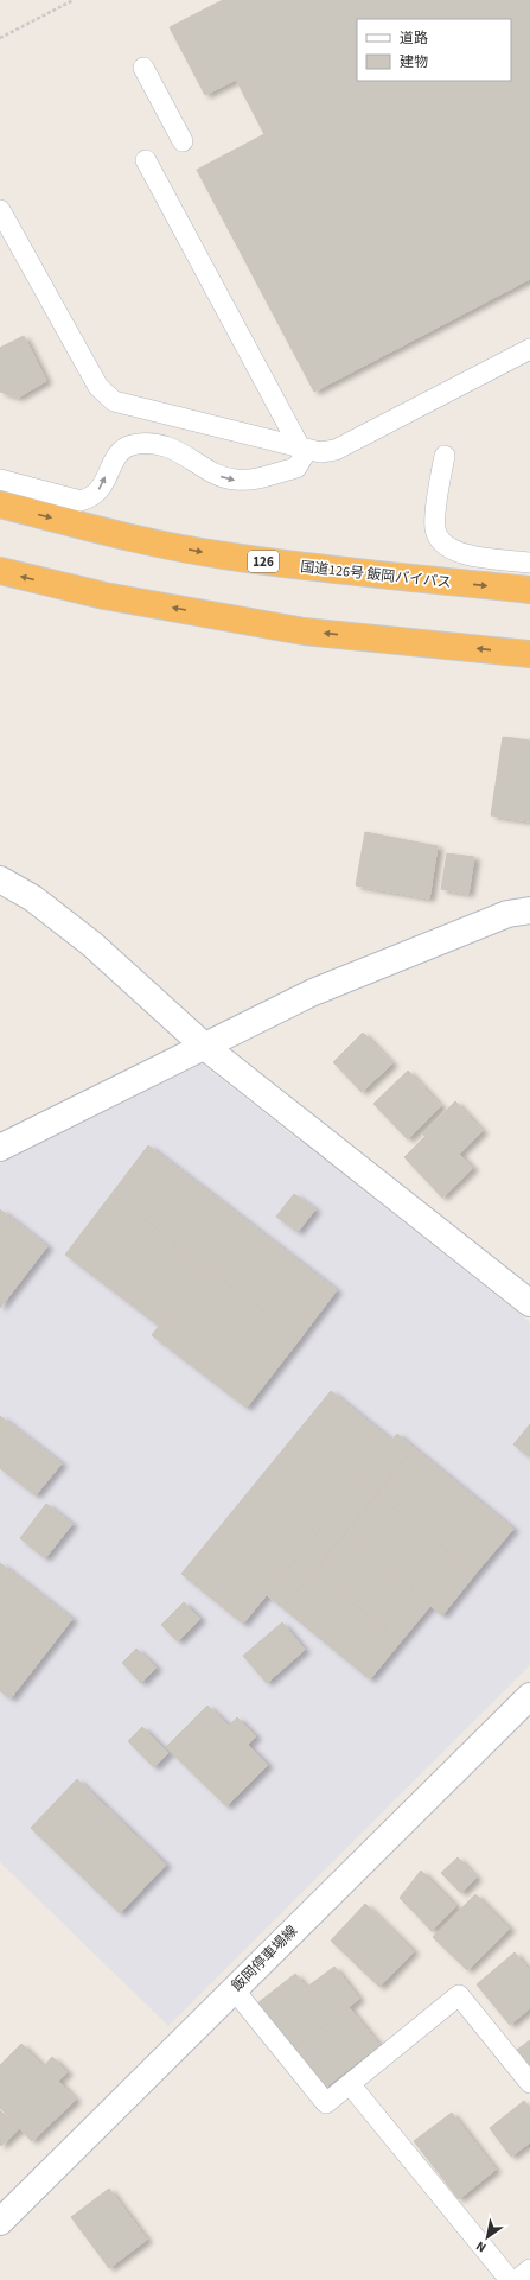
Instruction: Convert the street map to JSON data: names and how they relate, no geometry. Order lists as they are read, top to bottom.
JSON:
{
  "streets": {
    "highway": ["126", "国道126号 飯岡バイパス"],
    "street": ["飯岡停車場線"]
  },
  "legend": ["道路", "建物"],
  "north": "bottom left"
}
